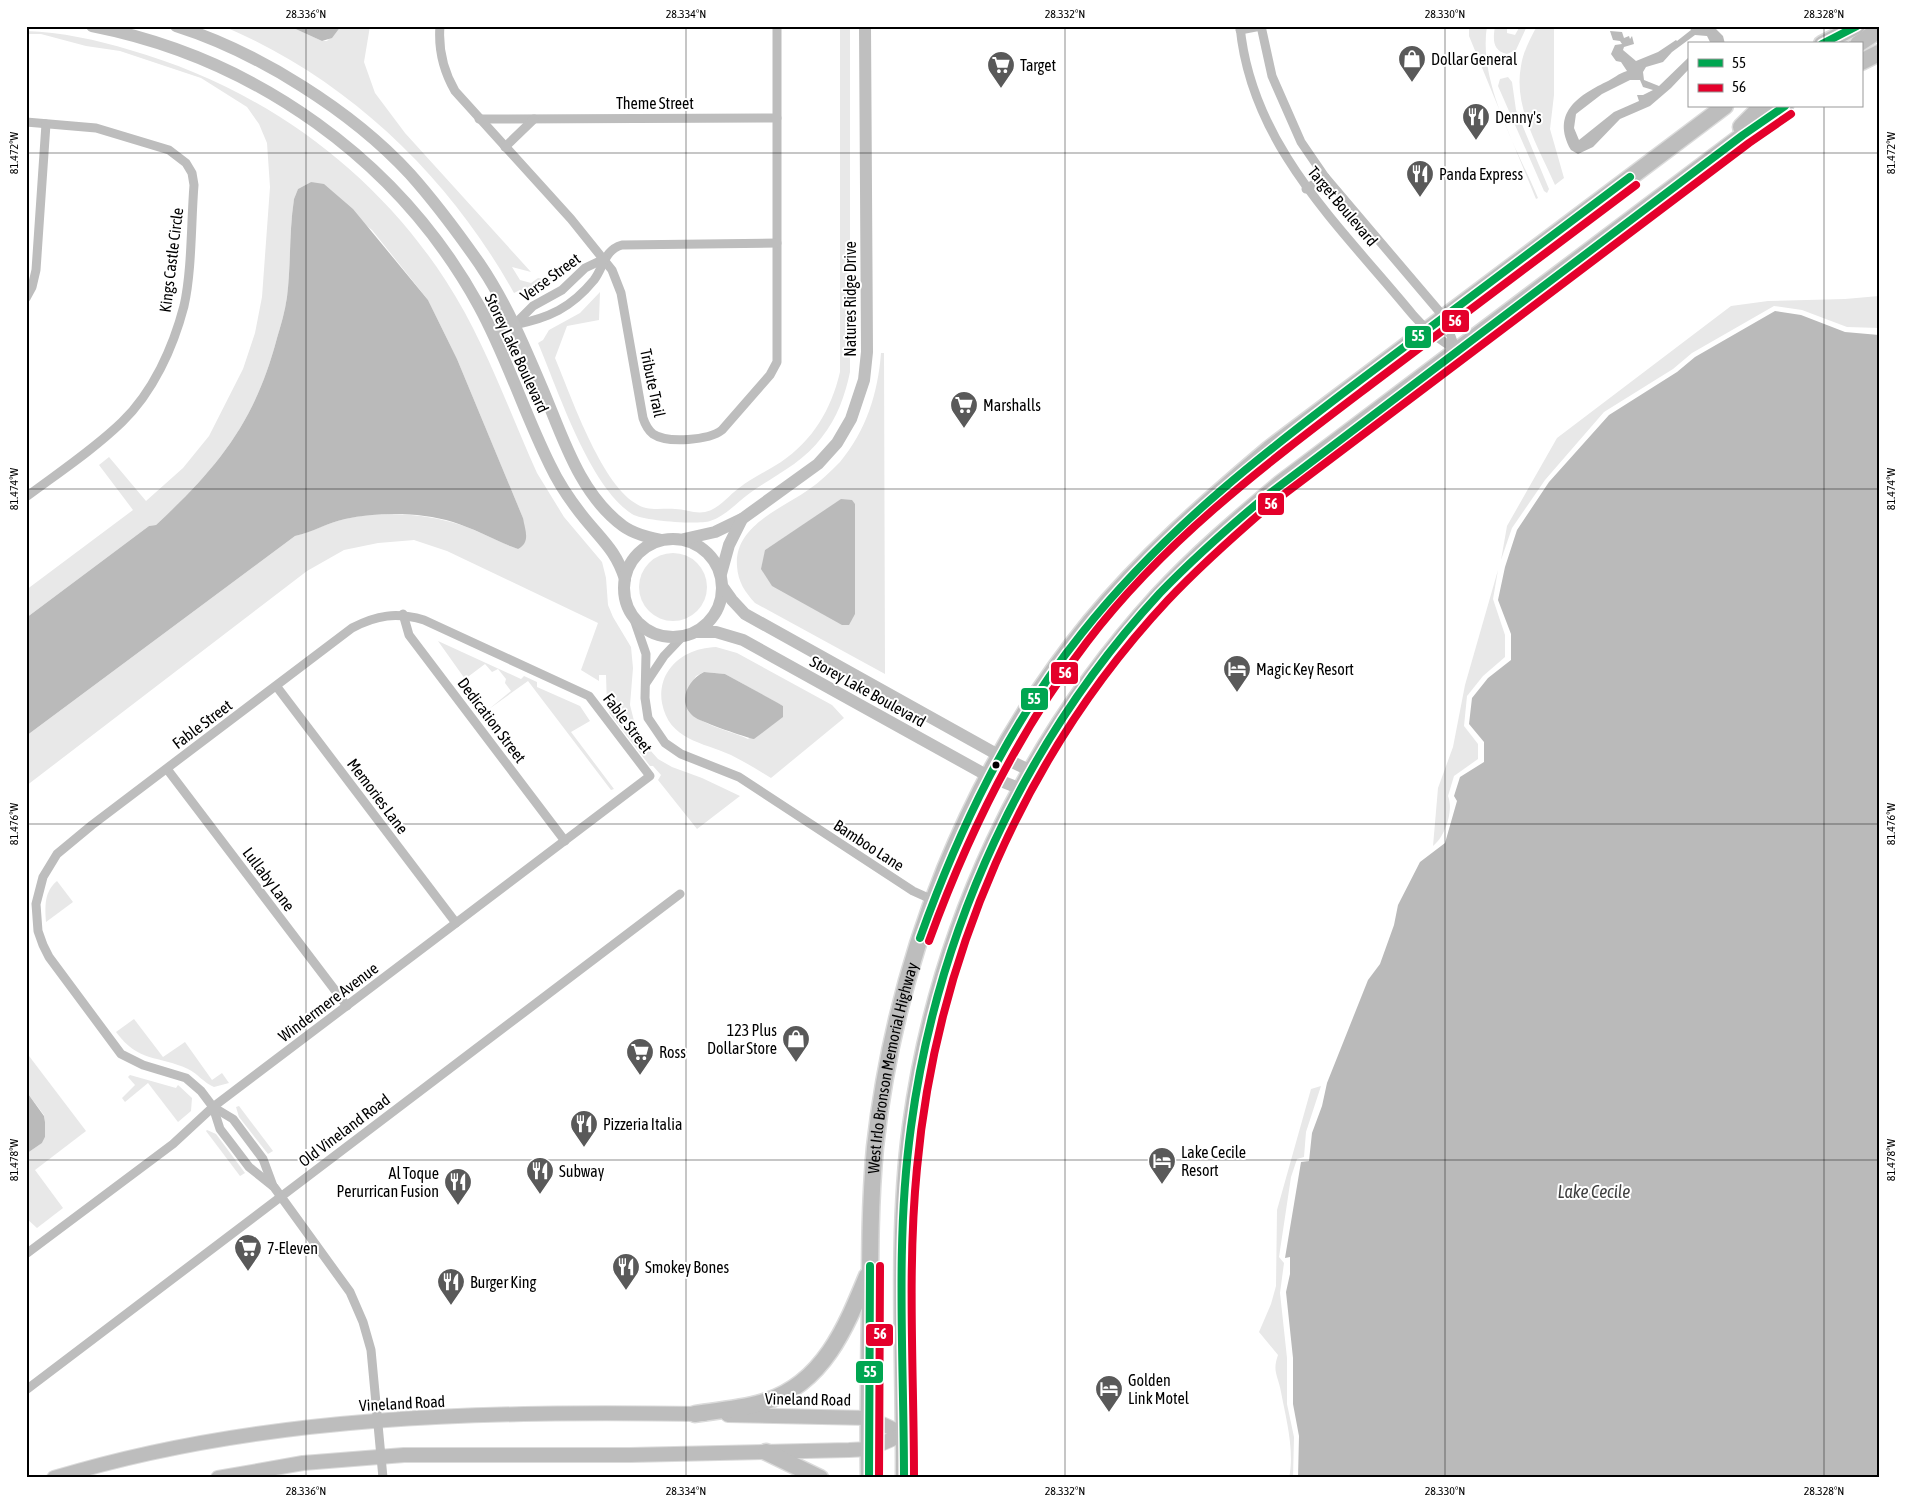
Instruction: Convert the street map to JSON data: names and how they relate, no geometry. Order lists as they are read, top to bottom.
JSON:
{
  "streets": {
    "highway": ["West Irlo Bronson Memorial Highway"],
    "main road": ["Vineland Road"],
    "street": [
      "Theme Street",
      "Target Boulevard",
      "Kings Castle Circle",
      "Verse Street",
      "Natures Ridge Drive",
      "Storey Lake Boulevard",
      "Tribute Trail",
      "Dedication Street",
      "Fable Street",
      "Memories Lane",
      "Bamboo Lane",
      "Lullaby Lane",
      "Windermere Avenue",
      "Old Vineland Road"
    ]
  },
  "crossings": [
    ["Theme Street", "Tribute Trail"],
    ["Target Boulevard", "West Irlo Bronson Memorial Highway"],
    ["Verse Street", "Storey Lake Boulevard"],
    ["Verse Street", "Tribute Trail"],
    ["Natures Ridge Drive", "Storey Lake Boulevard"],
    ["Natures Ridge Drive", "Bamboo Lane"],
    ["Storey Lake Boulevard", "Bamboo Lane"],
    ["Storey Lake Boulevard", "West Irlo Bronson Memorial Highway"],
    ["Dedication Street", "Fable Street"],
    ["Dedication Street", "Windermere Avenue"],
    ["Fable Street", "Memories Lane"],
    ["Fable Street", "Lullaby Lane"],
    ["Fable Street", "Windermere Avenue"],
    ["Fable Street", "Old Vineland Road"],
    ["Fable Street", "Vineland Road"],
    ["Memories Lane", "Windermere Avenue"],
    ["Bamboo Lane", "West Irlo Bronson Memorial Highway"],
    ["Lullaby Lane", "Windermere Avenue"],
    ["West Irlo Bronson Memorial Highway", "Vineland Road"]
  ],
  "water": ["Lake Cecile"],
  "places": {
    "shop": ["Dollar General", "123 Plus Dollar Store"],
    "supermarket": [
      "Target",
      "Marshalls",
      "Ross",
      "7-Eleven"
    ],
    "restaurant": [
      "Denny's",
      "Panda Express",
      "Pizzeria Italia",
      "Subway",
      "Al Toque Perurrican Fusion",
      "Smokey Bones",
      "Burger King"
    ],
    "hotel": ["Magic Key Resort", "Lake Cecile Resort", "Golden Link Motel"]
  },
  "lines": ["transit line 55", "transit line 56"],
  "legend": ["55", "56"],
  "coordinates": [
    "28.336°N",
    "28.334°N",
    "28.332°N",
    "28.330°N",
    "28.328°N",
    "81.472°W",
    "81.474°W",
    "81.476°W",
    "81.478°W"
  ]
}
